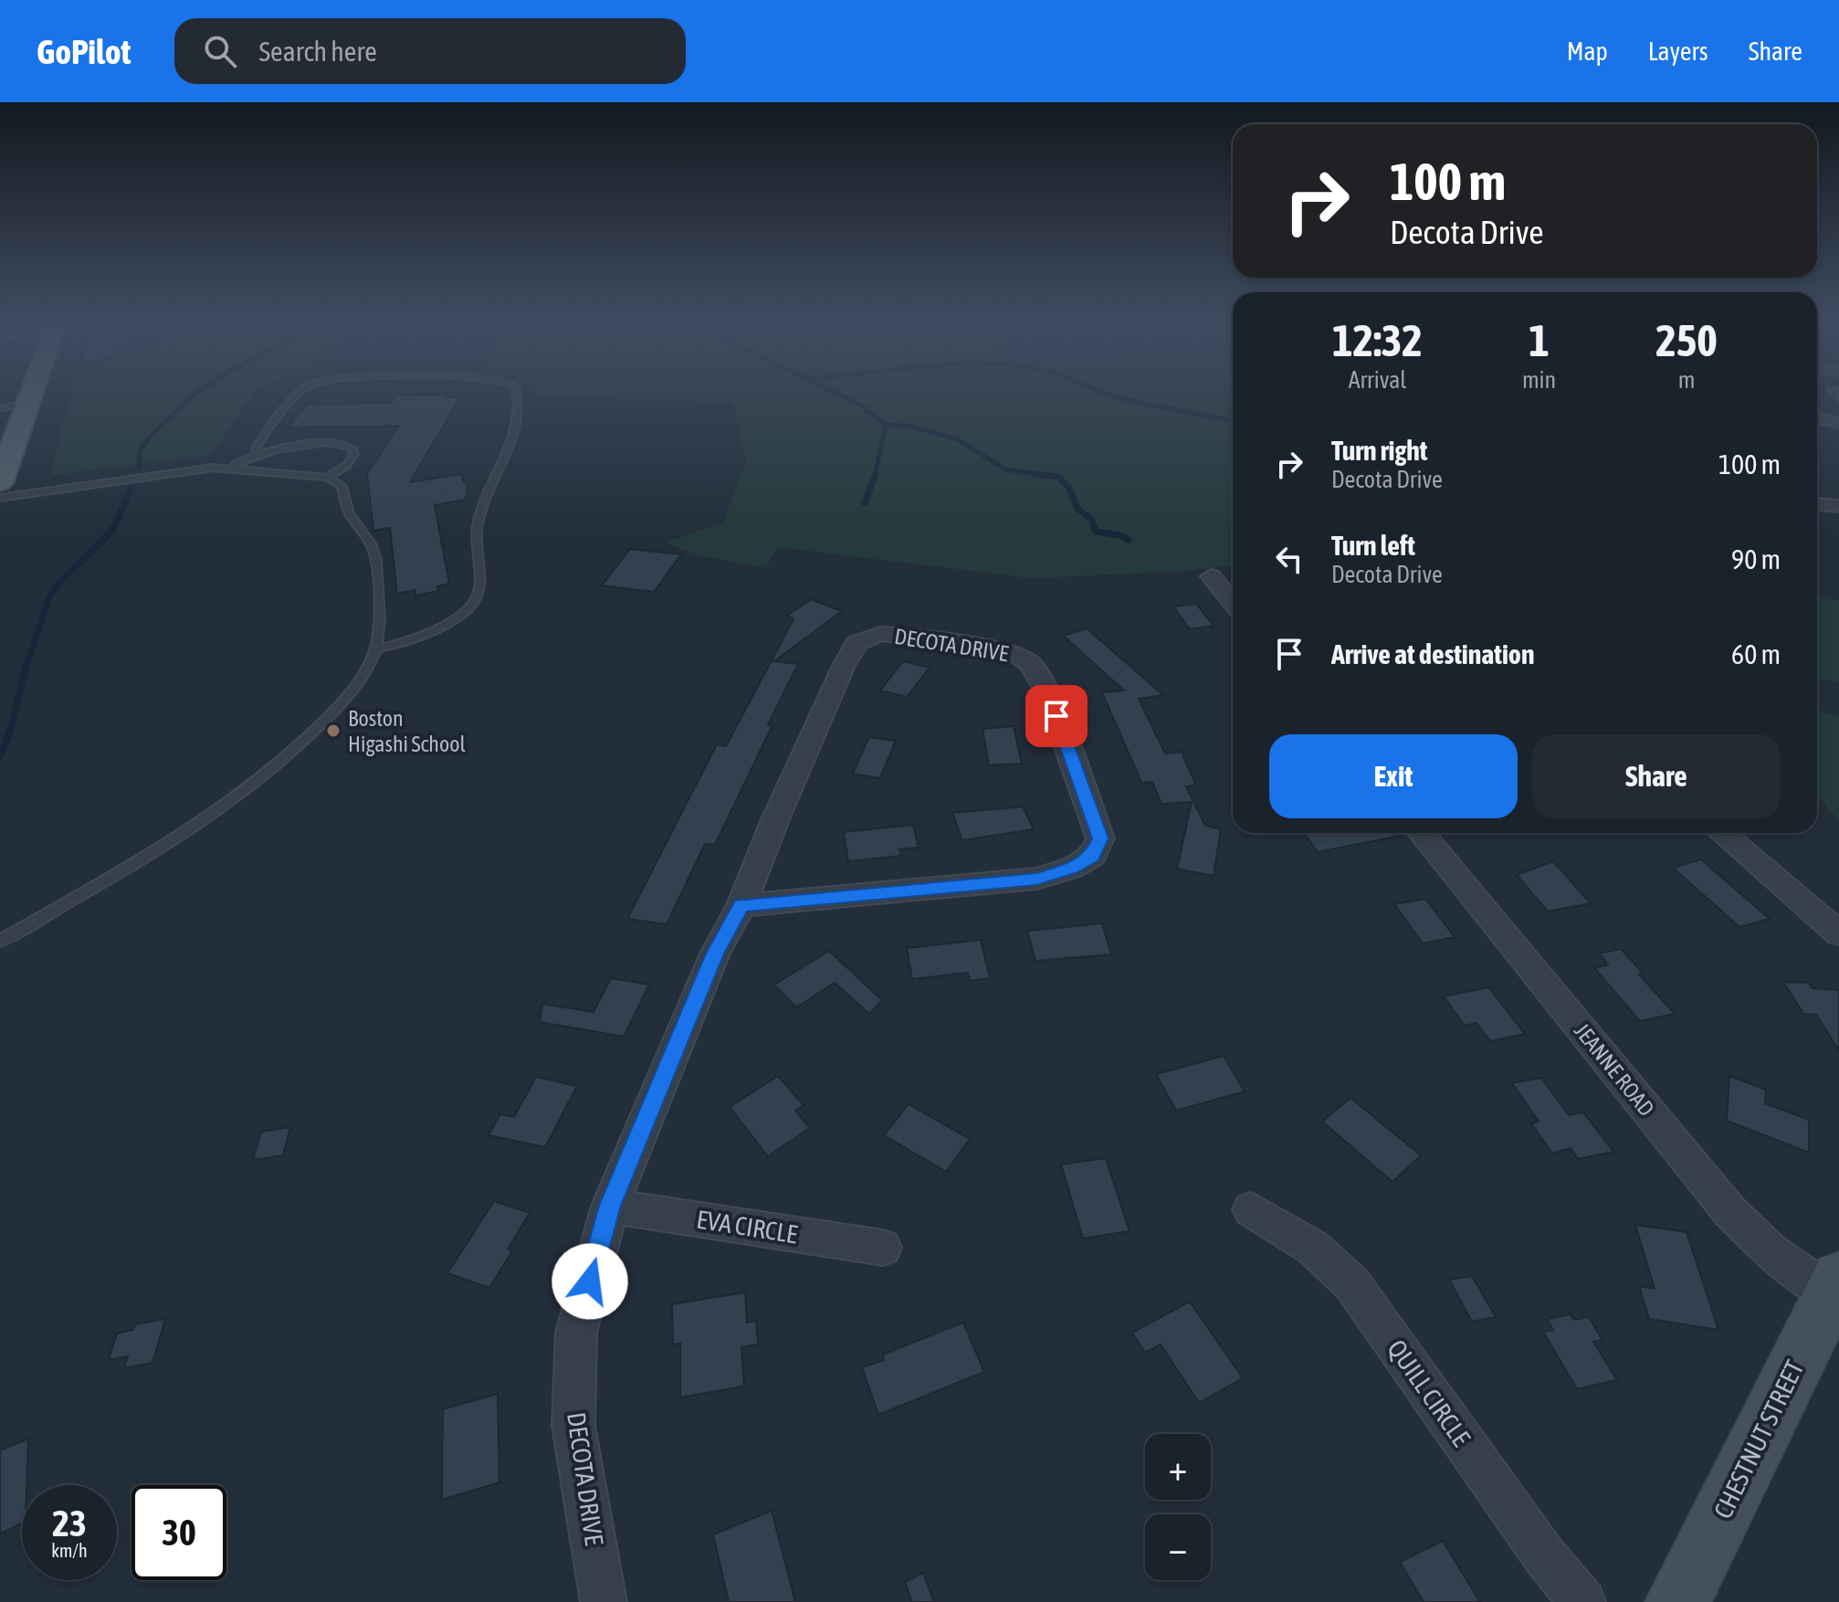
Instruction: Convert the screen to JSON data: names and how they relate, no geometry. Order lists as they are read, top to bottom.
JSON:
{
  "streets": {
    "main road": ["CHESTNUT STREET"],
    "street": [
      "DECOTA DRIVE",
      "JEANNE ROAD",
      "EVA CIRCLE",
      "QUILL CIRCLE"
    ]
  },
  "crossings": [
    ["DECOTA DRIVE", "EVA CIRCLE"],
    ["JEANNE ROAD", "CHESTNUT STREET"]
  ],
  "places": ["Boston Higashi School"],
  "page": {
    "header": "GoPilot",
    "search": "Search here",
    "nav": ["Map", "Layers", "Share"],
    "turn": ["100 m", "Decota Drive"],
    "eta": [
      "12:32",
      "Arrival",
      "1",
      "min",
      "250",
      "m"
    ],
    "list": [
      {
        "name": "Turn right",
        "note": "Decota Drive",
        "value": "100 m"
      },
      {
        "name": "Turn left",
        "note": "Decota Drive",
        "value": "90 m"
      },
      {
        "name": "Arrive at destination",
        "value": "60 m"
      }
    ],
    "buttons": ["Exit", "Share"],
    "map_buttons": ["+", "−"],
    "speed": "23 km/h",
    "limit": "30"
  }
}
